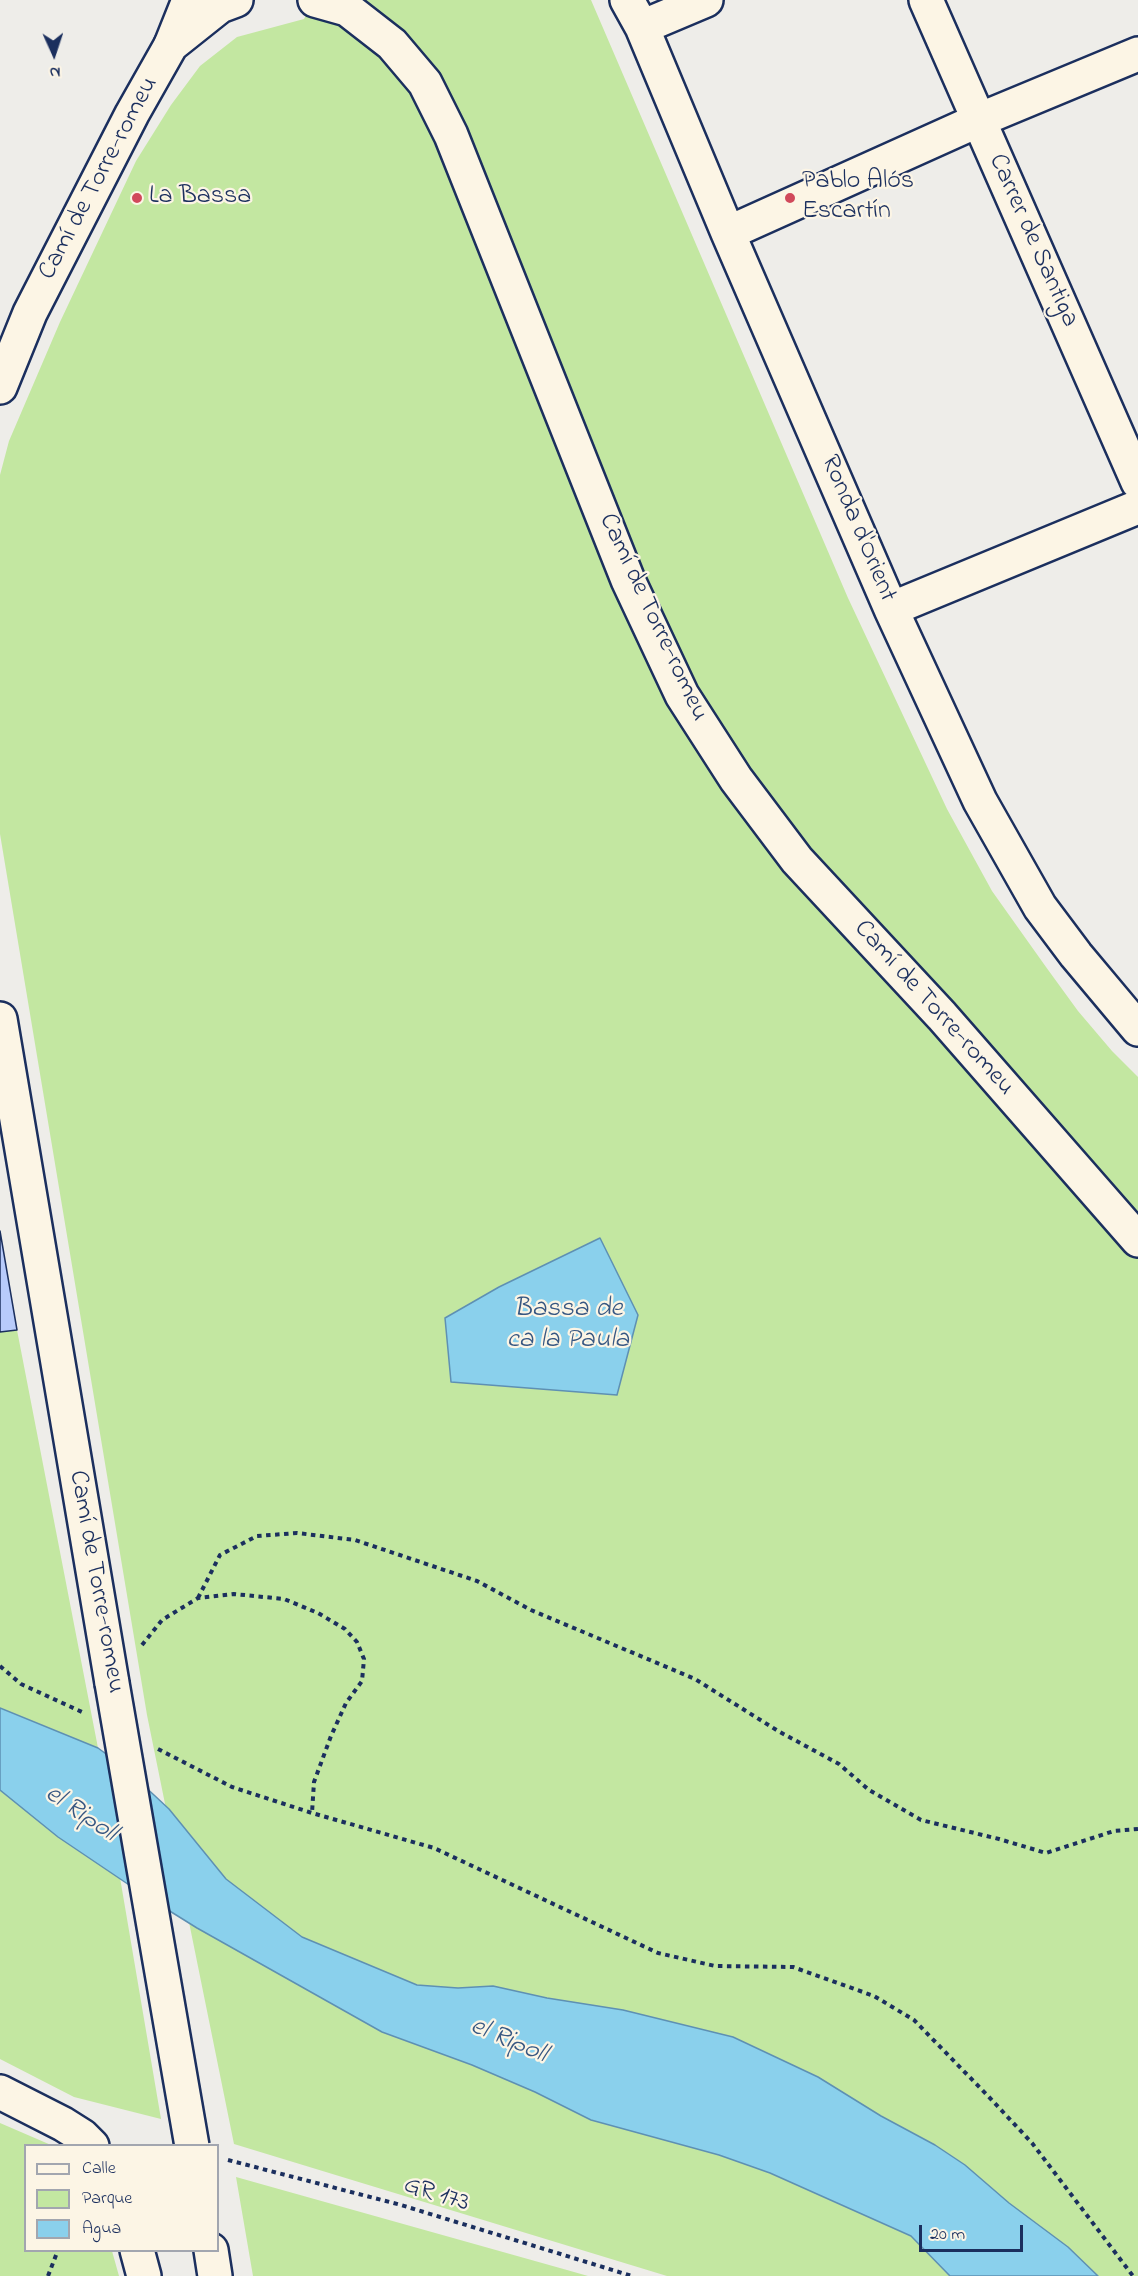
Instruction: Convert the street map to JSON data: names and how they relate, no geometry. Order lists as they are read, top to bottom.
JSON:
{
  "streets": {
    "street": ["Camí de Torre-romeu", "Carrer de Santiga", "Ronda d'Orient"],
    "path": ["GR 173"]
  },
  "water": ["Bassa de ca la Paula", "el Ripoll"],
  "places": ["La Bassa", "Pablo Alós Escartín"],
  "legend": ["Calle", "Parque", "Agua"],
  "scale_bar": "20 m",
  "north": "bottom"
}
